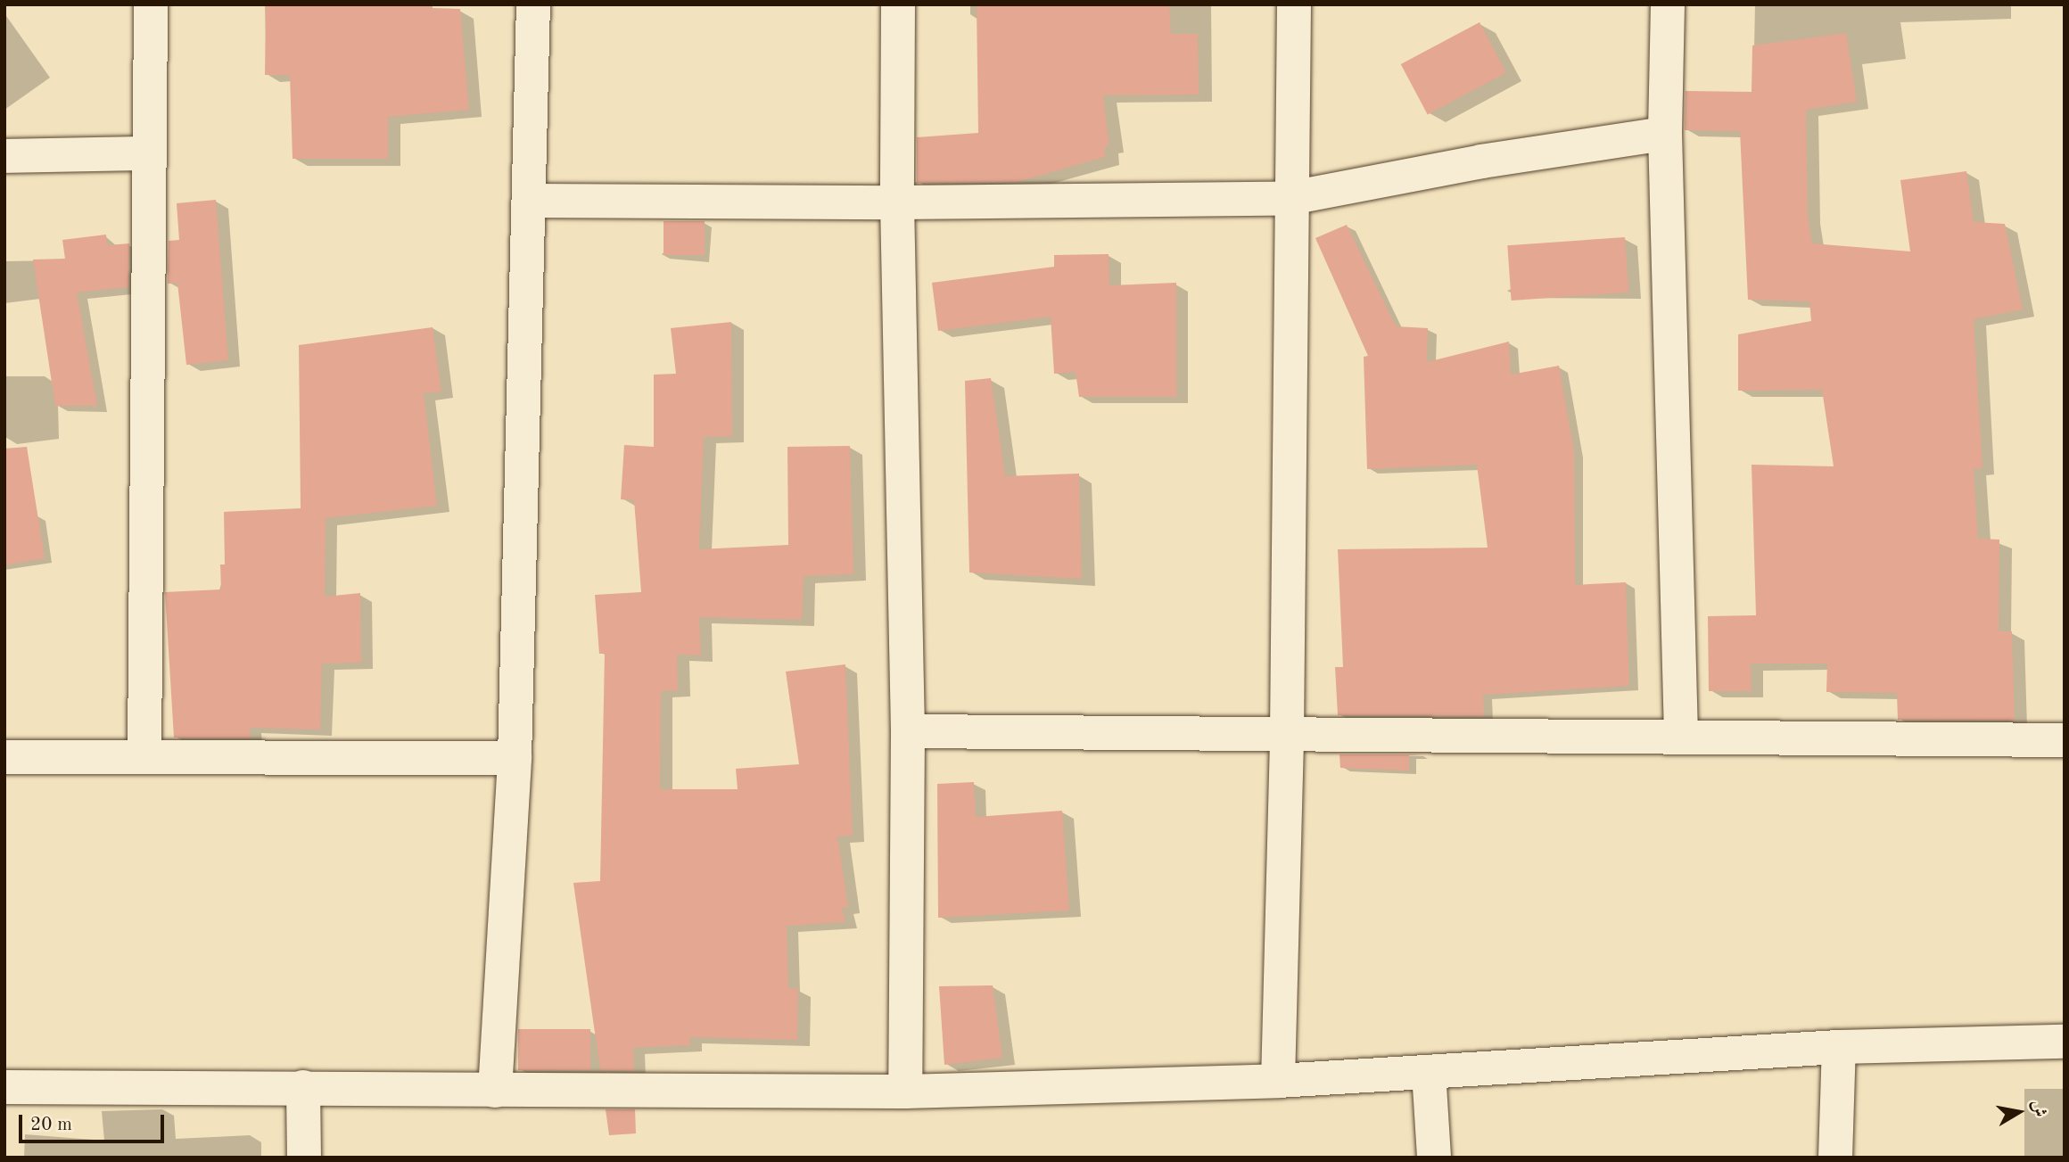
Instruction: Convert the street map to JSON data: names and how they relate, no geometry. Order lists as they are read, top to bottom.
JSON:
{
  "scale_bar": "20 m",
  "north": "right"
}
